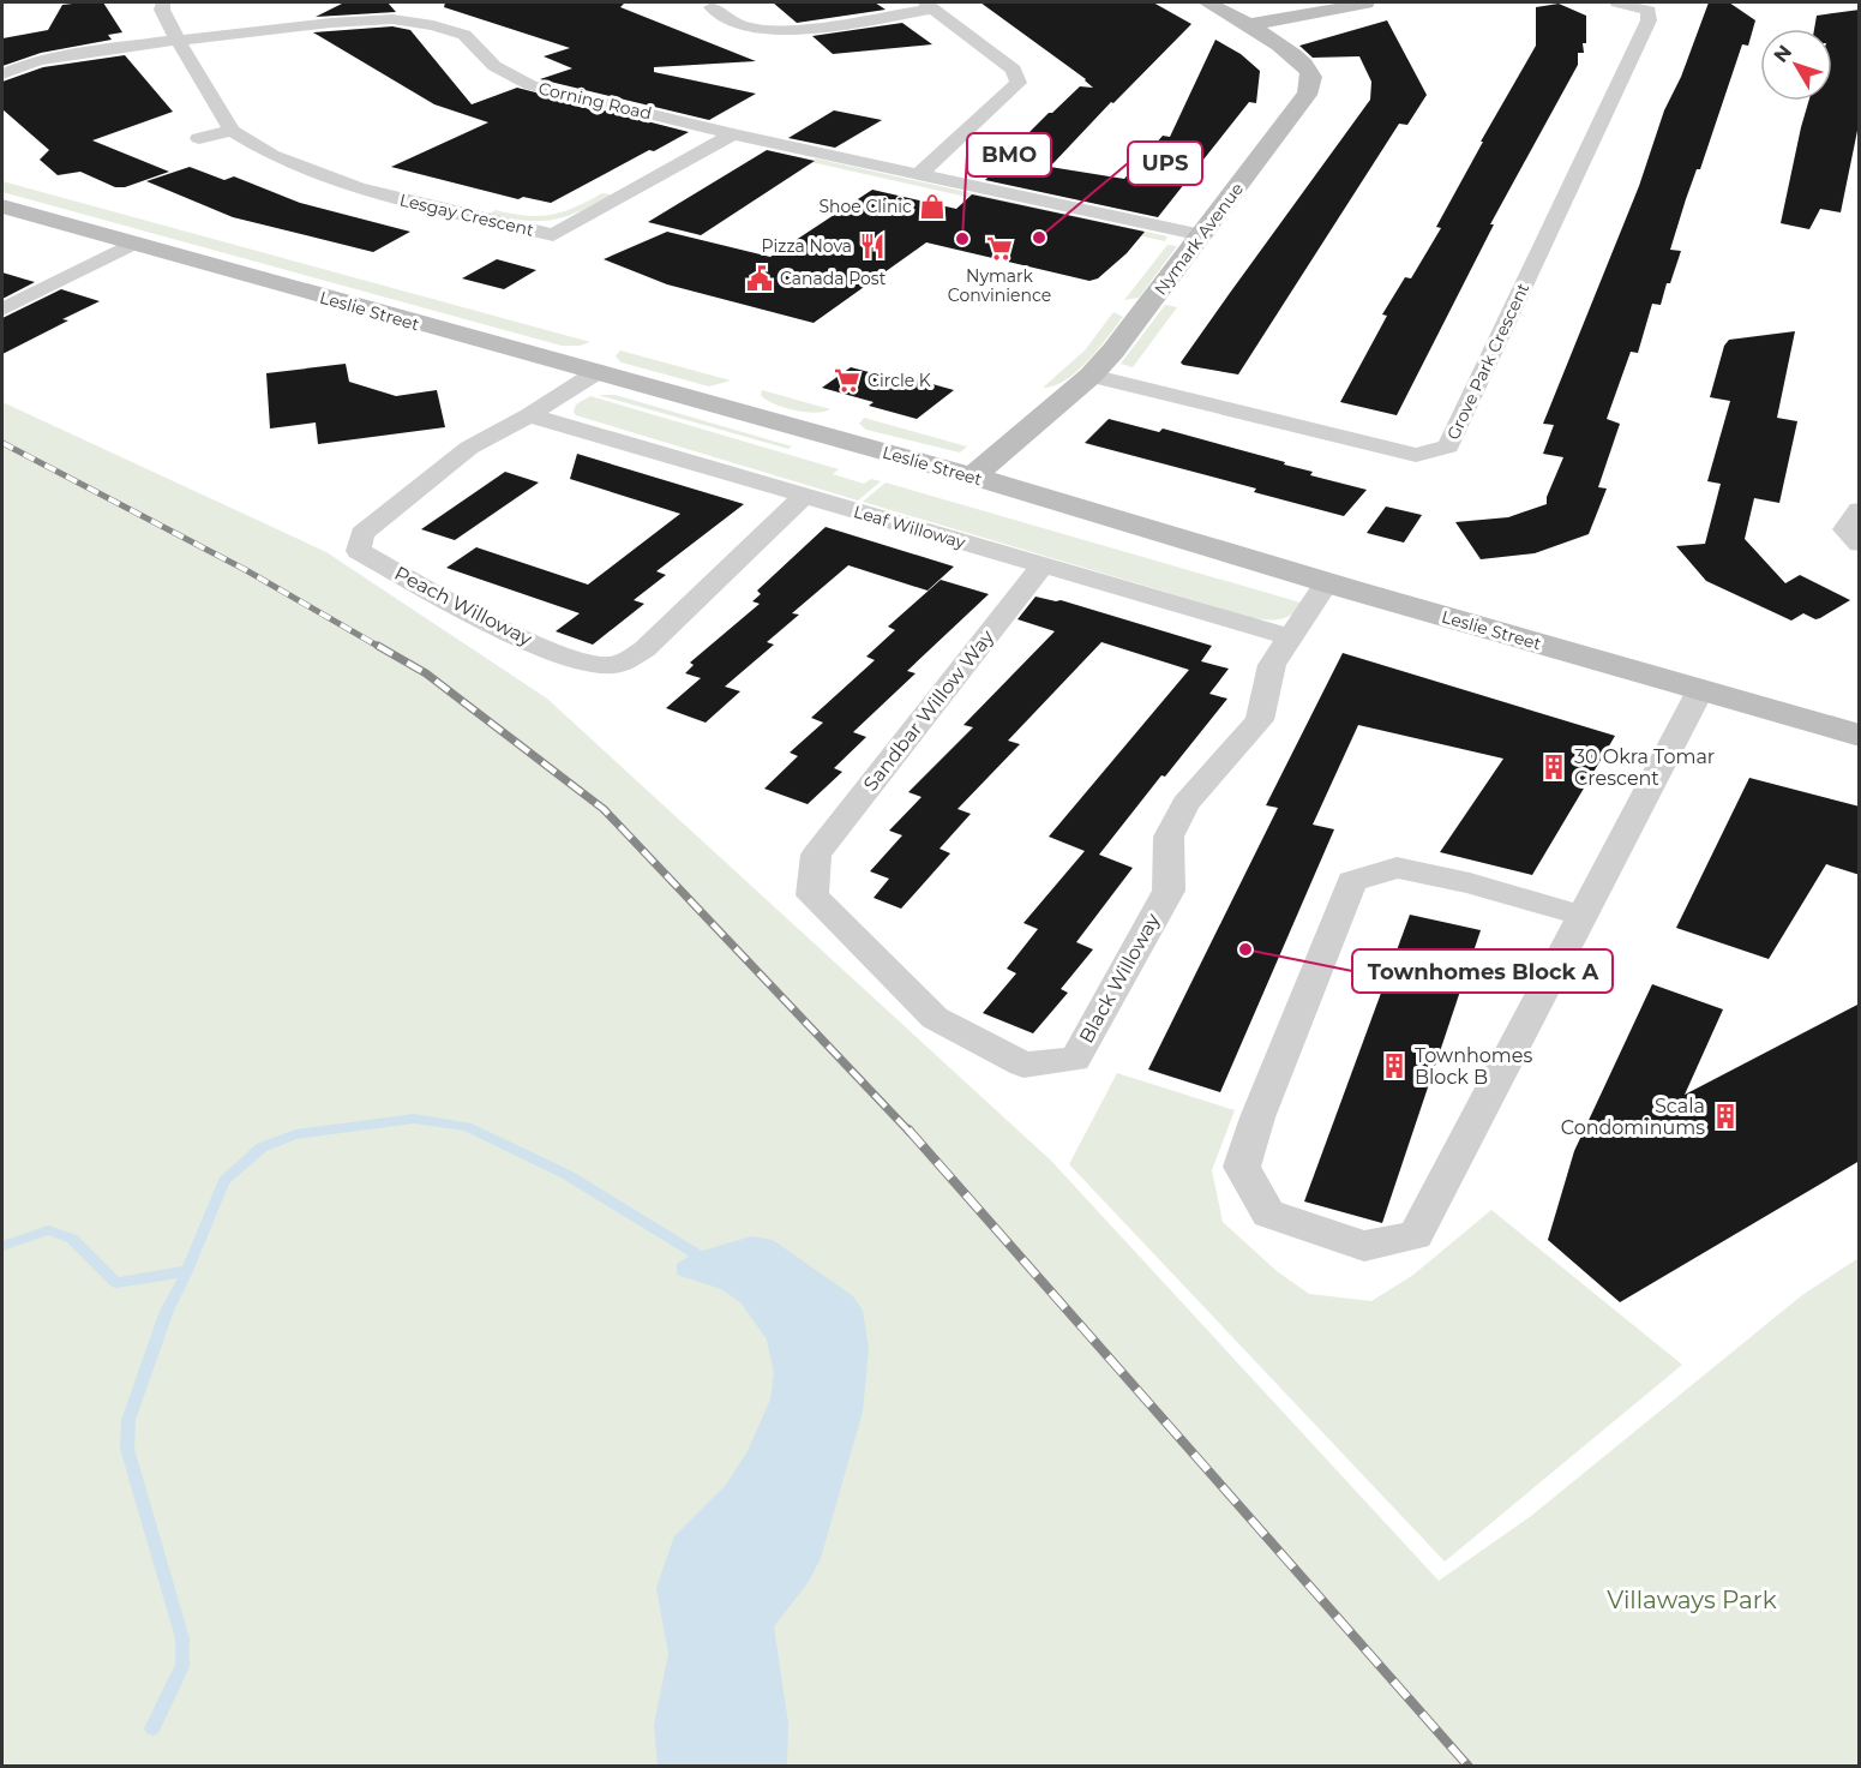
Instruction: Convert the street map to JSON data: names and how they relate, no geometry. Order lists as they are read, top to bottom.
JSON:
{
  "streets": {
    "main road": ["Nymark Avenue", "Leslie Street"],
    "street": [
      "Corning Road",
      "Lesgay Crescent",
      "Grove Park Crescent",
      "Leaf Willoway",
      "Peach Willoway",
      "Sandbar Willow Way",
      "Black Willoway"
    ]
  },
  "crossings": [
    ["Corning Road", "Lesgay Crescent"],
    ["Corning Road", "Nymark Avenue"],
    ["Nymark Avenue", "Leslie Street"],
    ["Nymark Avenue", "Grove Park Crescent"],
    ["Leslie Street", "Peach Willoway"],
    ["Leslie Street", "Black Willoway"],
    ["Leaf Willoway", "Peach Willoway"],
    ["Leaf Willoway", "Sandbar Willow Way"],
    ["Leaf Willoway", "Black Willoway"],
    ["Sandbar Willow Way", "Black Willoway"]
  ],
  "parks": ["Villaways Park"],
  "places": {
    "shop": ["Shoe Clinic"],
    "other": ["UPS", "BMO", "Townhomes Block A"],
    "restaurant": ["Pizza Nova"],
    "supermarket": ["Nymark Convinience", "Circle K"],
    "public building": ["Canada Post"],
    "building": ["30 Okra Tomar Crescent", "Townhomes Block B", "Scala Condominums"]
  },
  "north": "top left"
}
